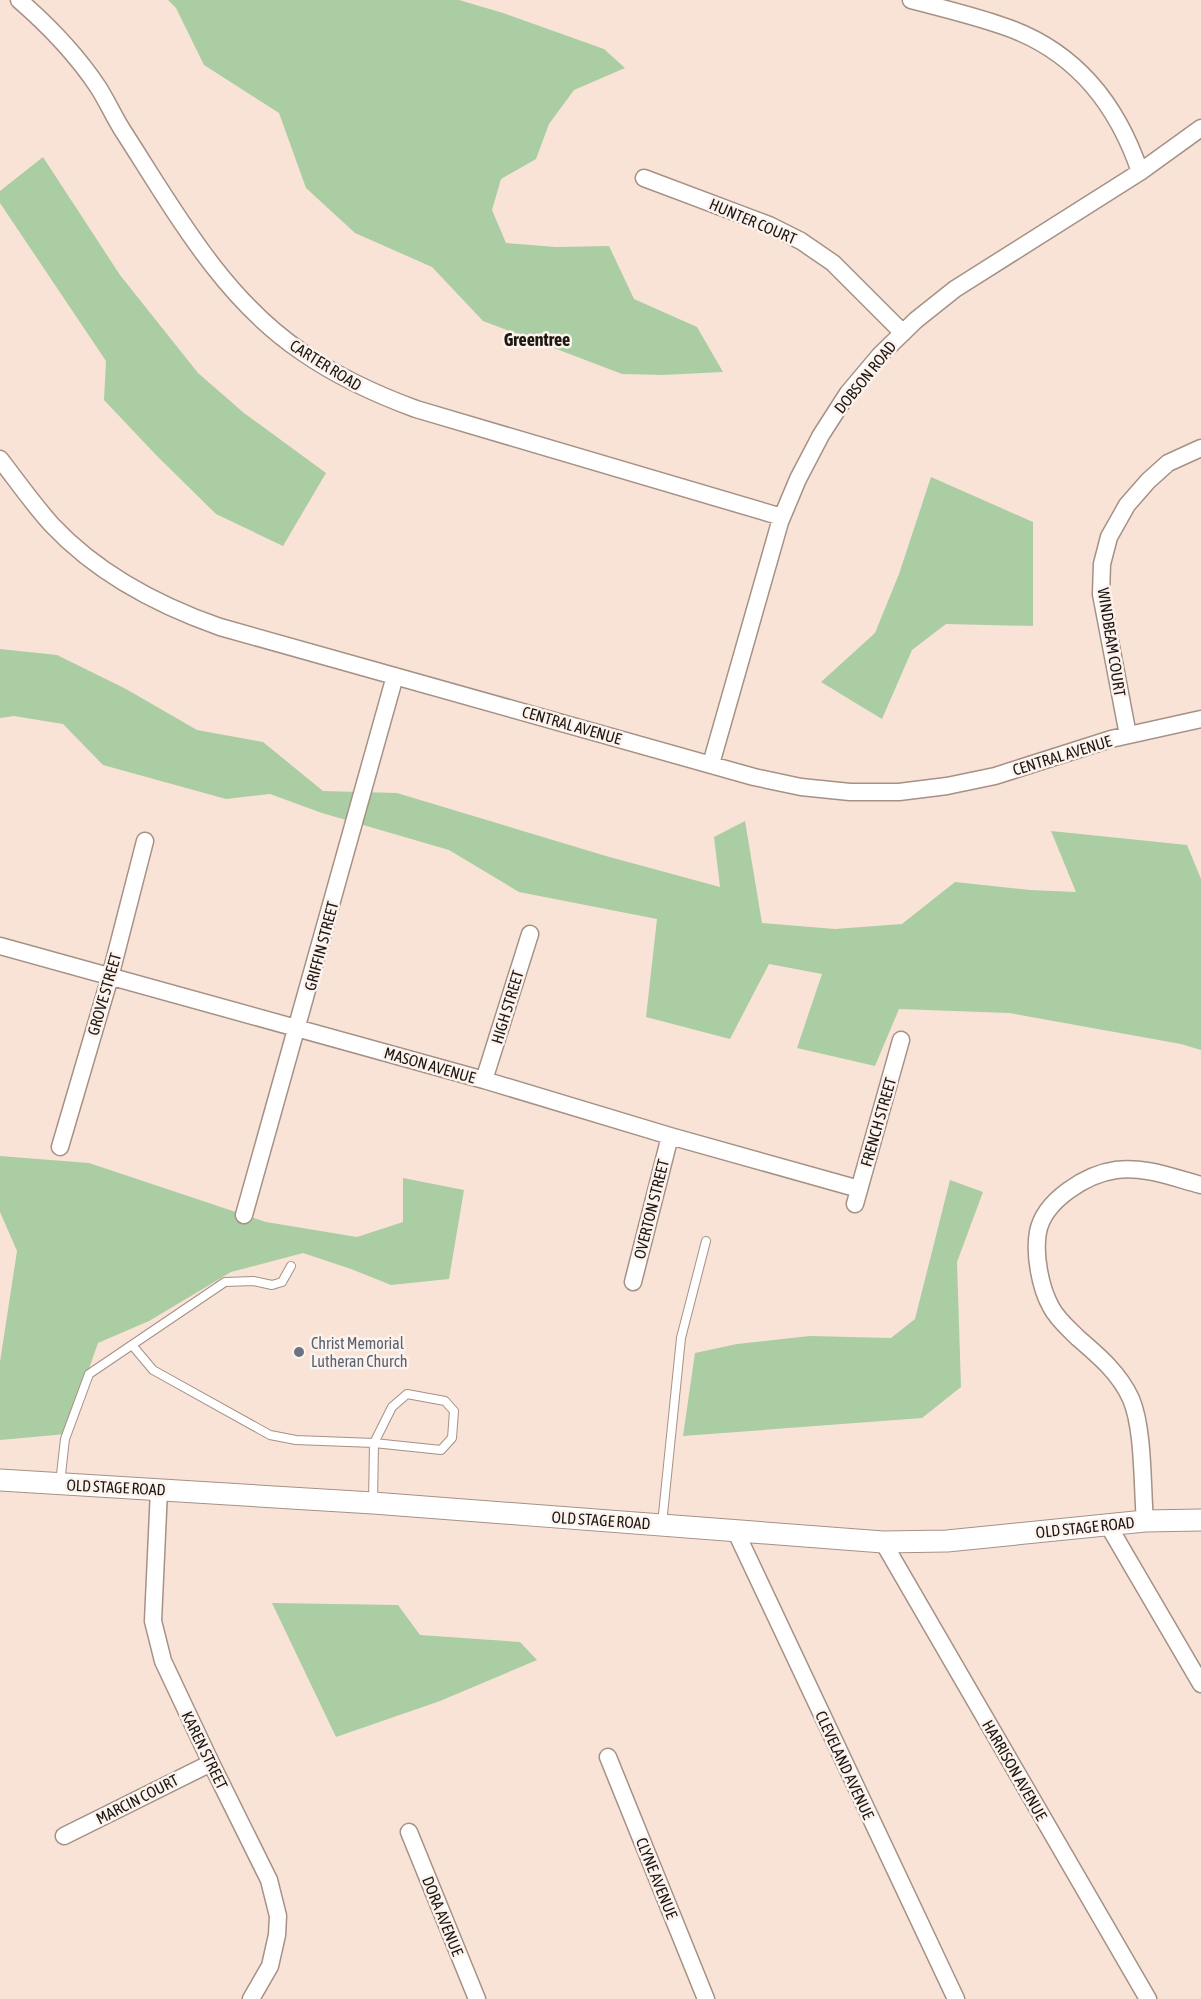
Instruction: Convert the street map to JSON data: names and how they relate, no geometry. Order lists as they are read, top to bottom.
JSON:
{
  "streets": {
    "street": [
      "HUNTER COURT",
      "CARTER ROAD",
      "DOBSON ROAD",
      "WINDBEAM COURT",
      "CENTRAL AVENUE",
      "GRIFFIN STREET",
      "GROVE STREET",
      "HIGH STREET",
      "MASON AVENUE",
      "FRENCH STREET",
      "OVERTON STREET",
      "OLD STAGE ROAD",
      "KAREN STREET",
      "CLEVELAND AVENUE",
      "HARRISON AVENUE",
      "MARCIN COURT",
      "CLYNE AVENUE",
      "DORA AVENUE"
    ]
  },
  "crossings": [
    ["HUNTER COURT", "DOBSON ROAD"],
    ["CARTER ROAD", "DOBSON ROAD"],
    ["DOBSON ROAD", "CENTRAL AVENUE"],
    ["WINDBEAM COURT", "CENTRAL AVENUE"],
    ["CENTRAL AVENUE", "GRIFFIN STREET"],
    ["GRIFFIN STREET", "MASON AVENUE"],
    ["GROVE STREET", "MASON AVENUE"],
    ["HIGH STREET", "MASON AVENUE"],
    ["MASON AVENUE", "FRENCH STREET"],
    ["MASON AVENUE", "OVERTON STREET"],
    ["OLD STAGE ROAD", "KAREN STREET"],
    ["OLD STAGE ROAD", "CLEVELAND AVENUE"],
    ["OLD STAGE ROAD", "HARRISON AVENUE"],
    ["KAREN STREET", "MARCIN COURT"]
  ],
  "districts": ["Greentree"],
  "places": ["Christ Memorial Lutheran Church"]
}
